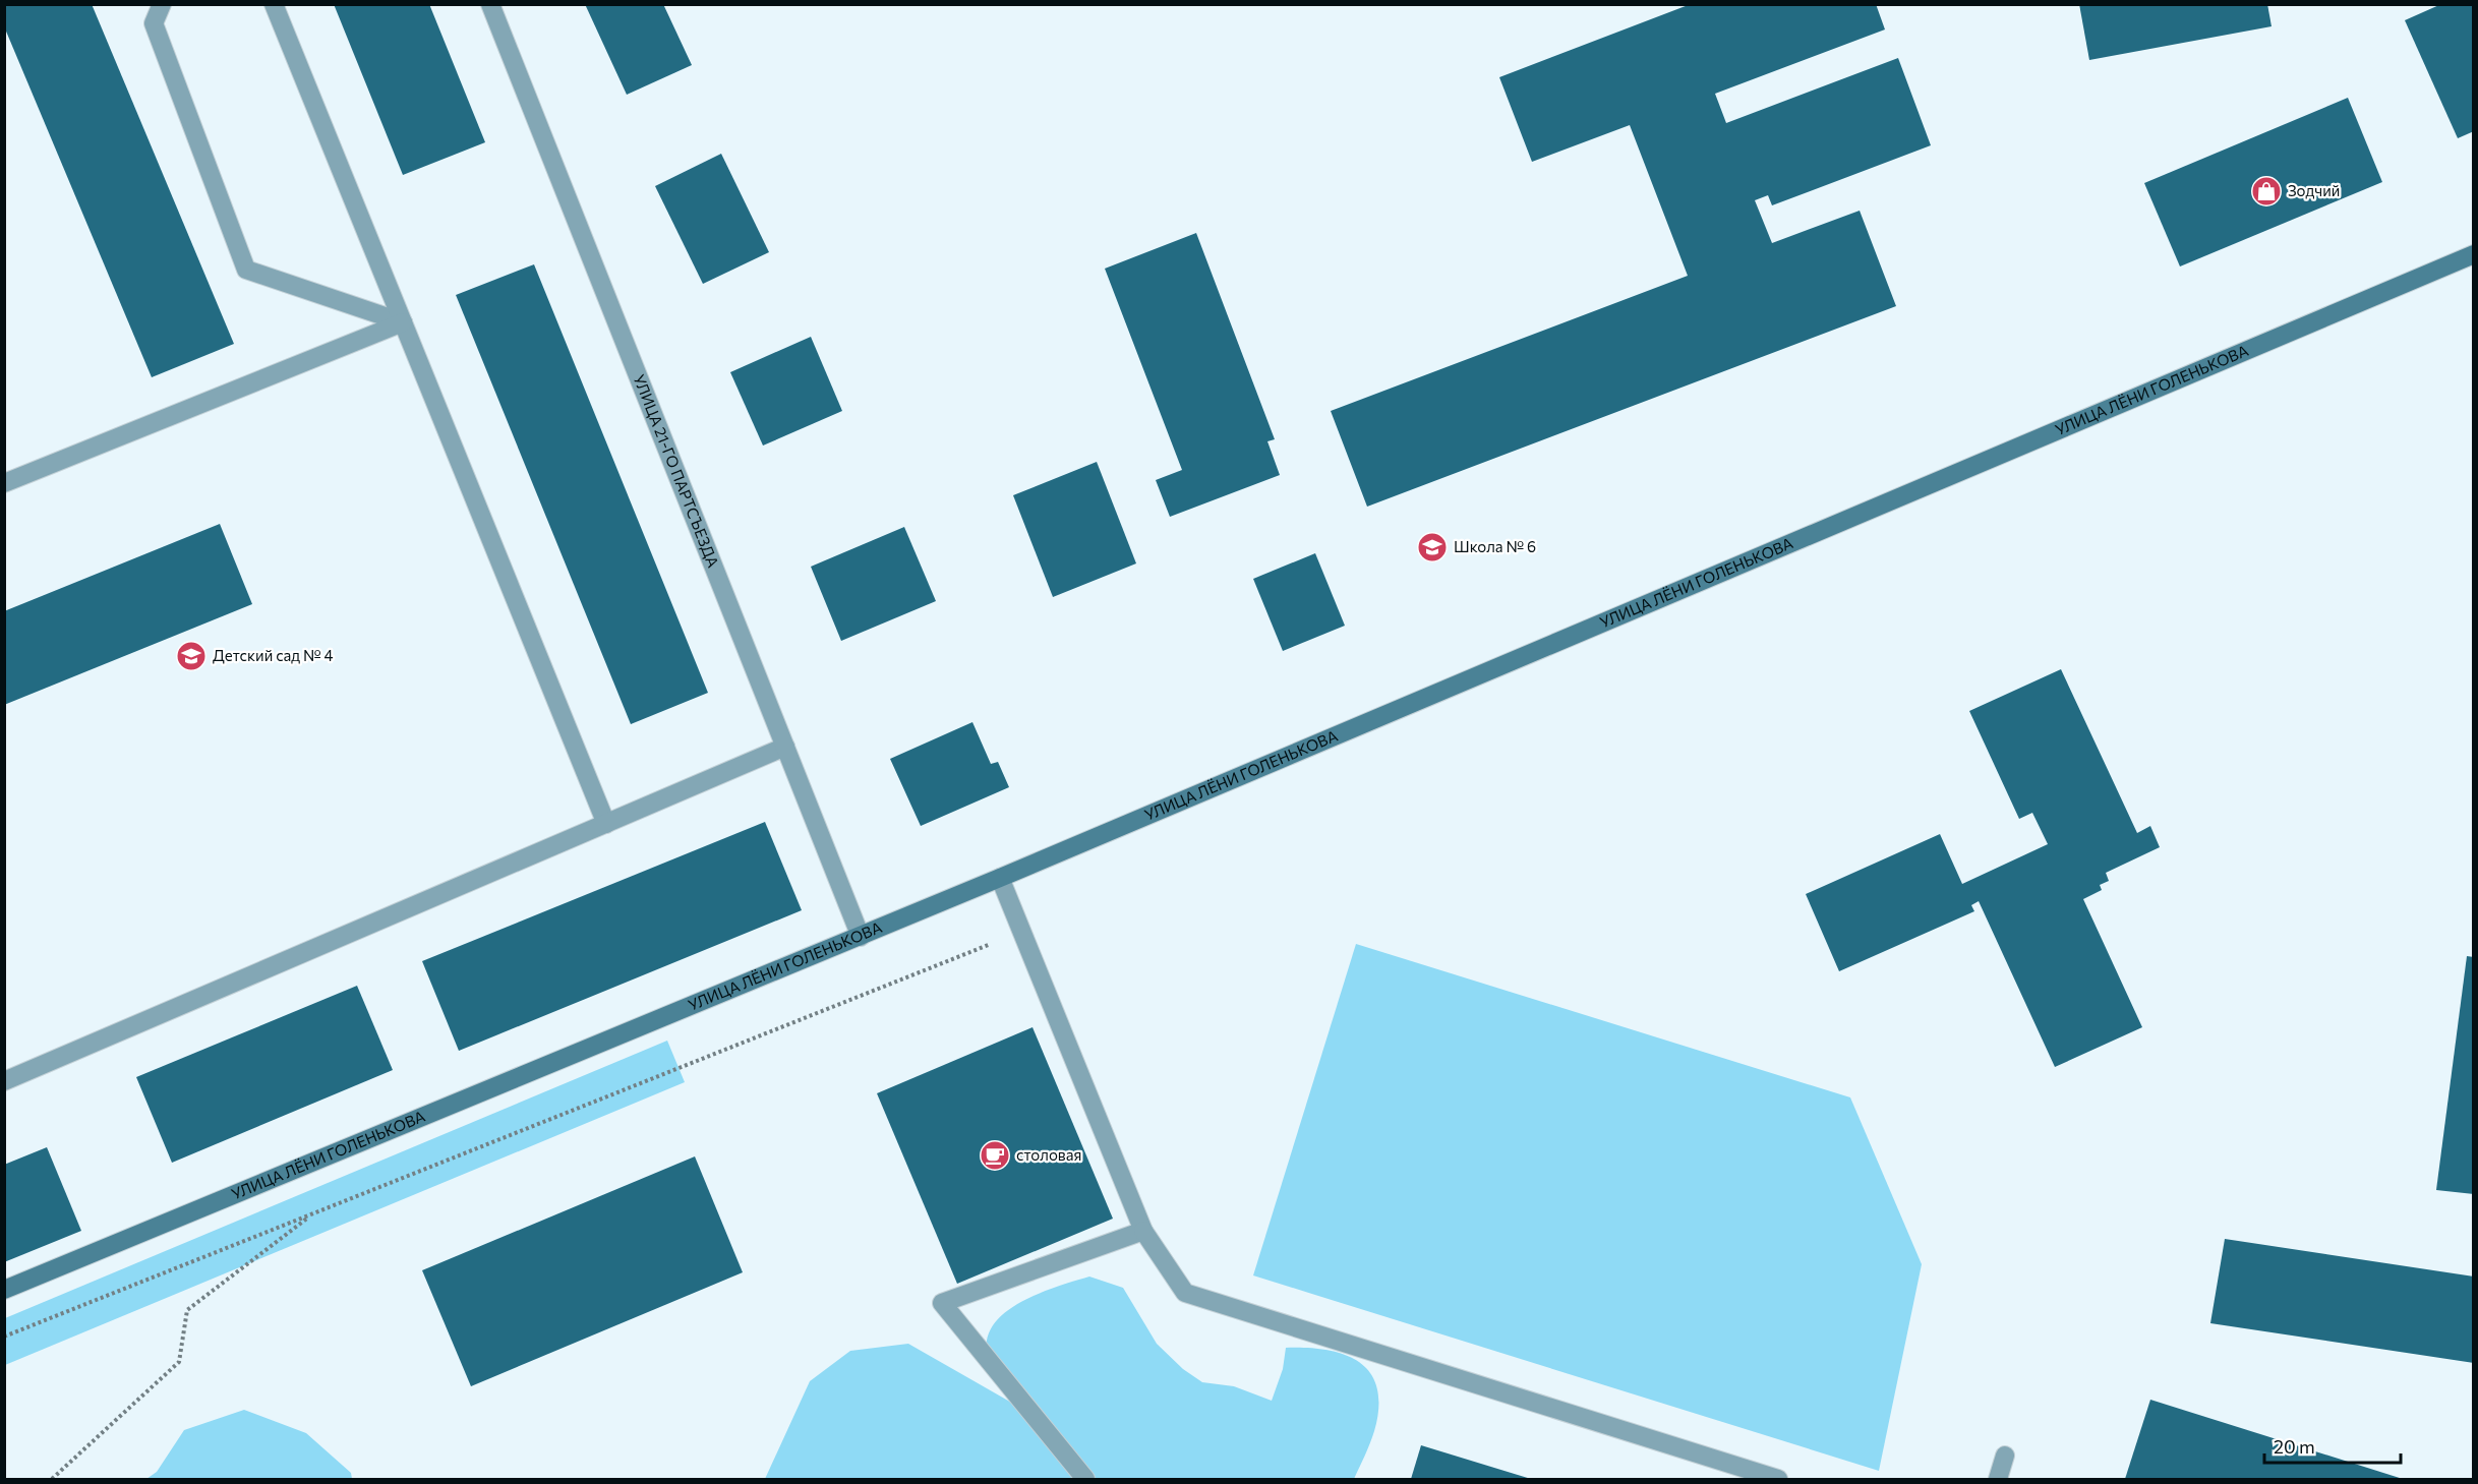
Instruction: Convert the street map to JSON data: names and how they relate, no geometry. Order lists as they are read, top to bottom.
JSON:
{
  "streets": {
    "street": ["УЛИЦА ЛЁНИ ГОЛЕНЬКОВА", "УЛИЦА 21-ГО ПАРТСЪЕЗДА"]
  },
  "crossings": [
    ["УЛИЦА ЛЁНИ ГОЛЕНЬКОВА", "УЛИЦА 21-ГО ПАРТСЪЕЗДА"]
  ],
  "places": {
    "shop": ["Зодчий"],
    "school or university": ["Школа № 6", "Детский сад № 4"],
    "cafe": ["столовая"]
  },
  "scale_bar": "20 m"
}
